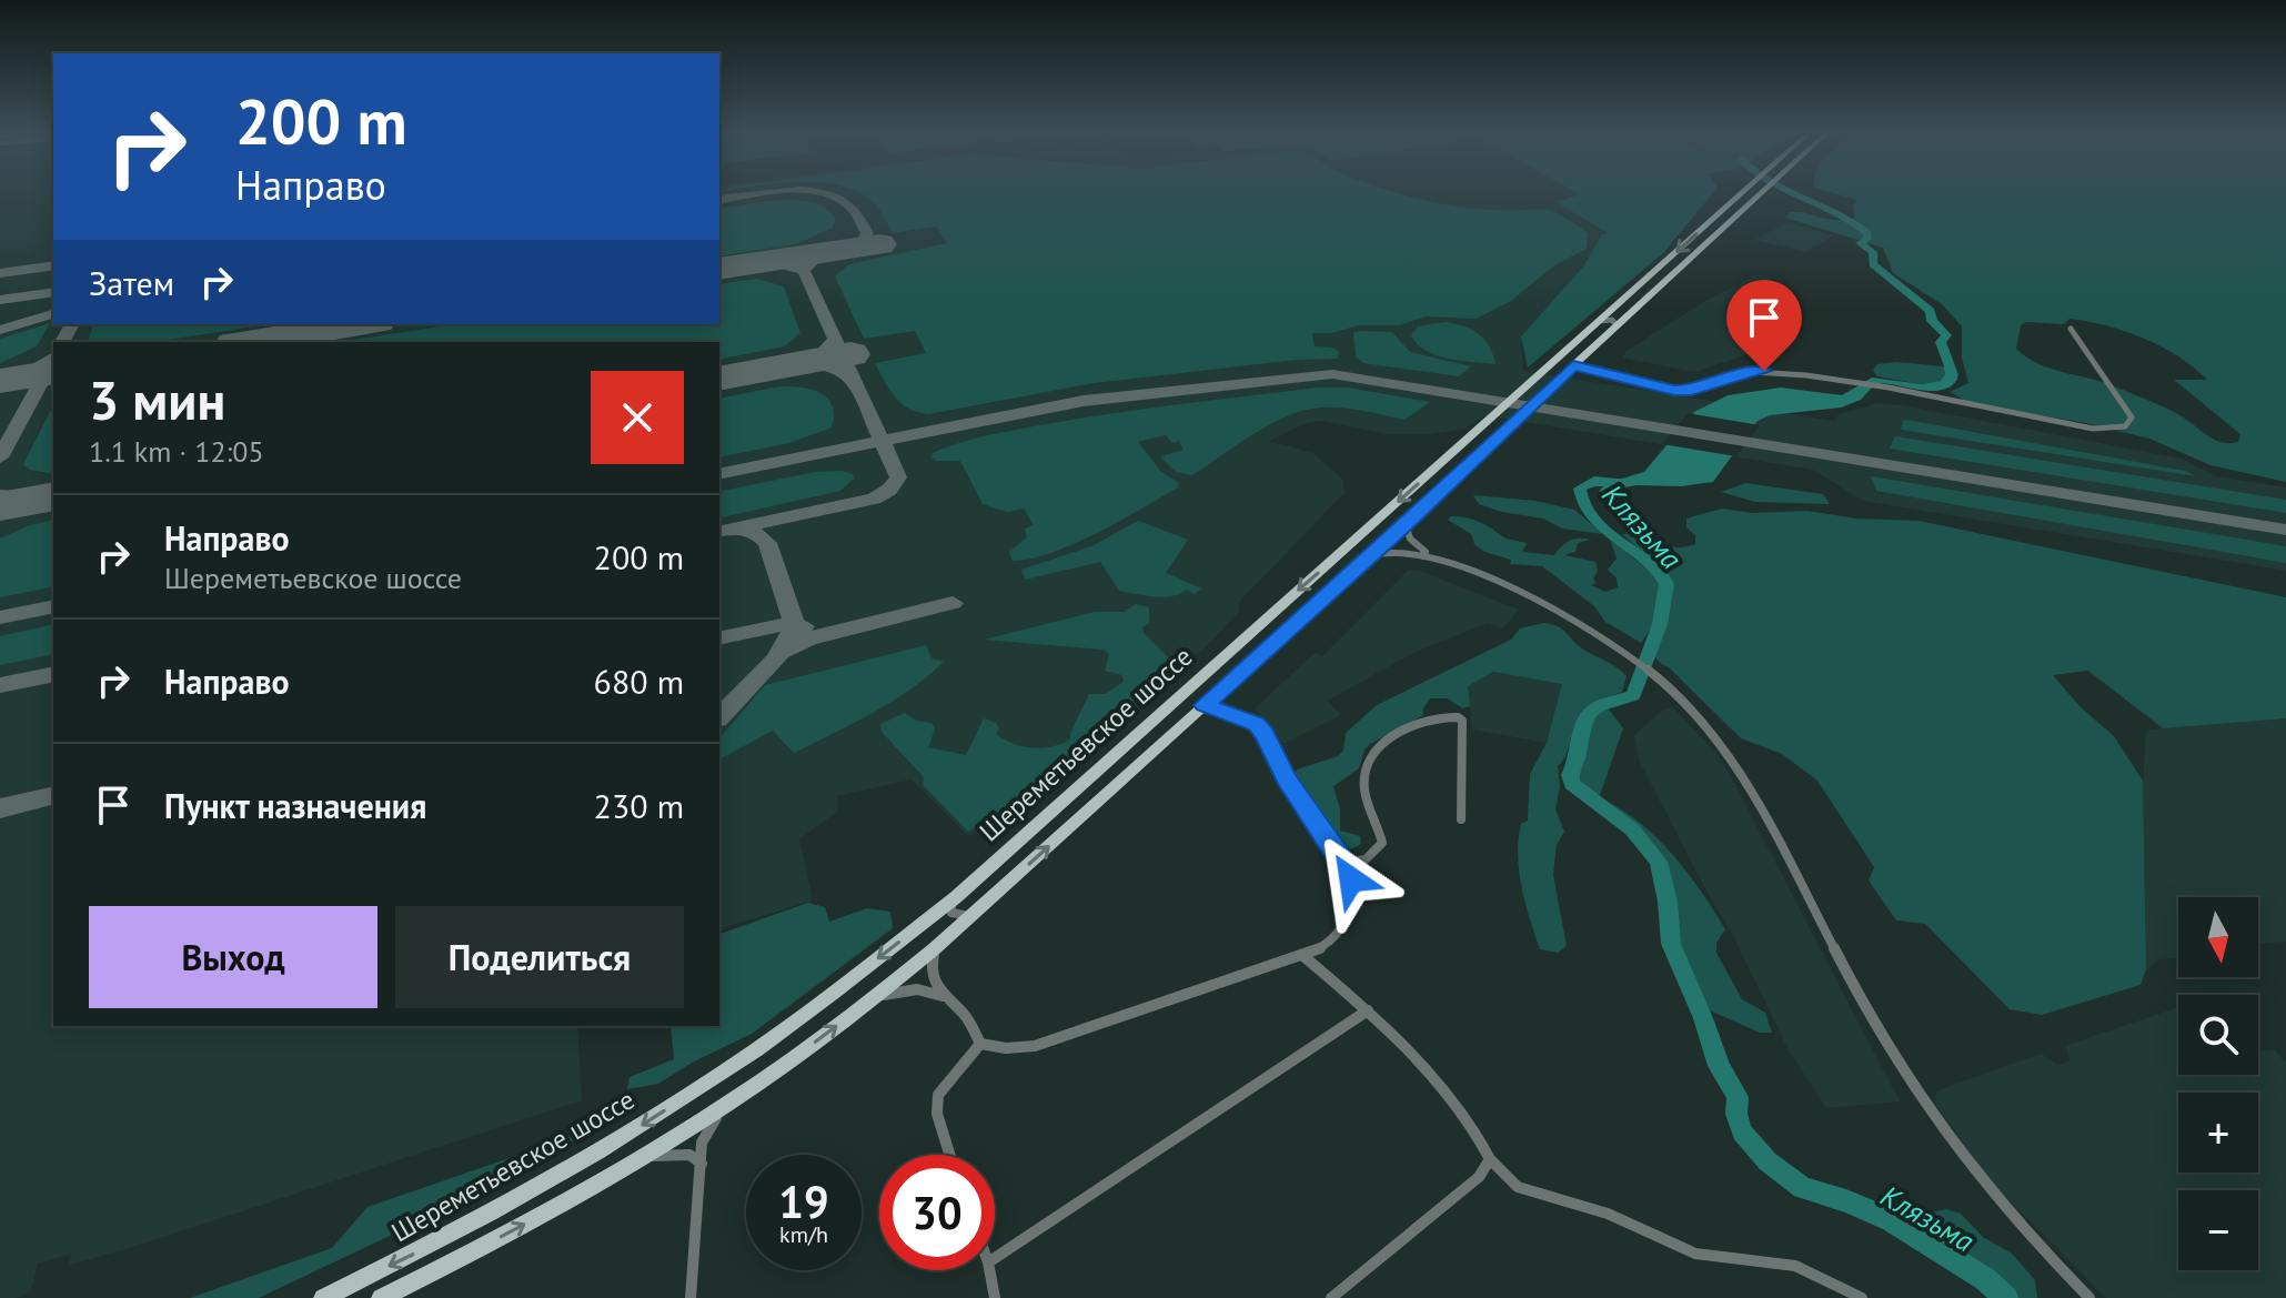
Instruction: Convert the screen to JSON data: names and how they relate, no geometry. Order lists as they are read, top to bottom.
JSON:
{
  "streets": {
    "main road": ["Шереметьевское шоссе"]
  },
  "water": ["Клязьма"],
  "north": "bottom",
  "page": {
    "turn": ["200 m", "Направо"],
    "then": "Затем",
    "heading": ["3 мин", "1.1 km · 12:05"],
    "list": [
      {
        "name": "Направо",
        "note": "Шереметьевское шоссе",
        "value": "200 m"
      },
      {
        "name": "Направо",
        "value": "680 m"
      },
      {
        "name": "Пункт назначения",
        "value": "230 m"
      }
    ],
    "buttons": ["Выход", "Поделиться"],
    "map_buttons": ["+", "−"],
    "speed": "19 km/h",
    "limit": "30"
  }
}
